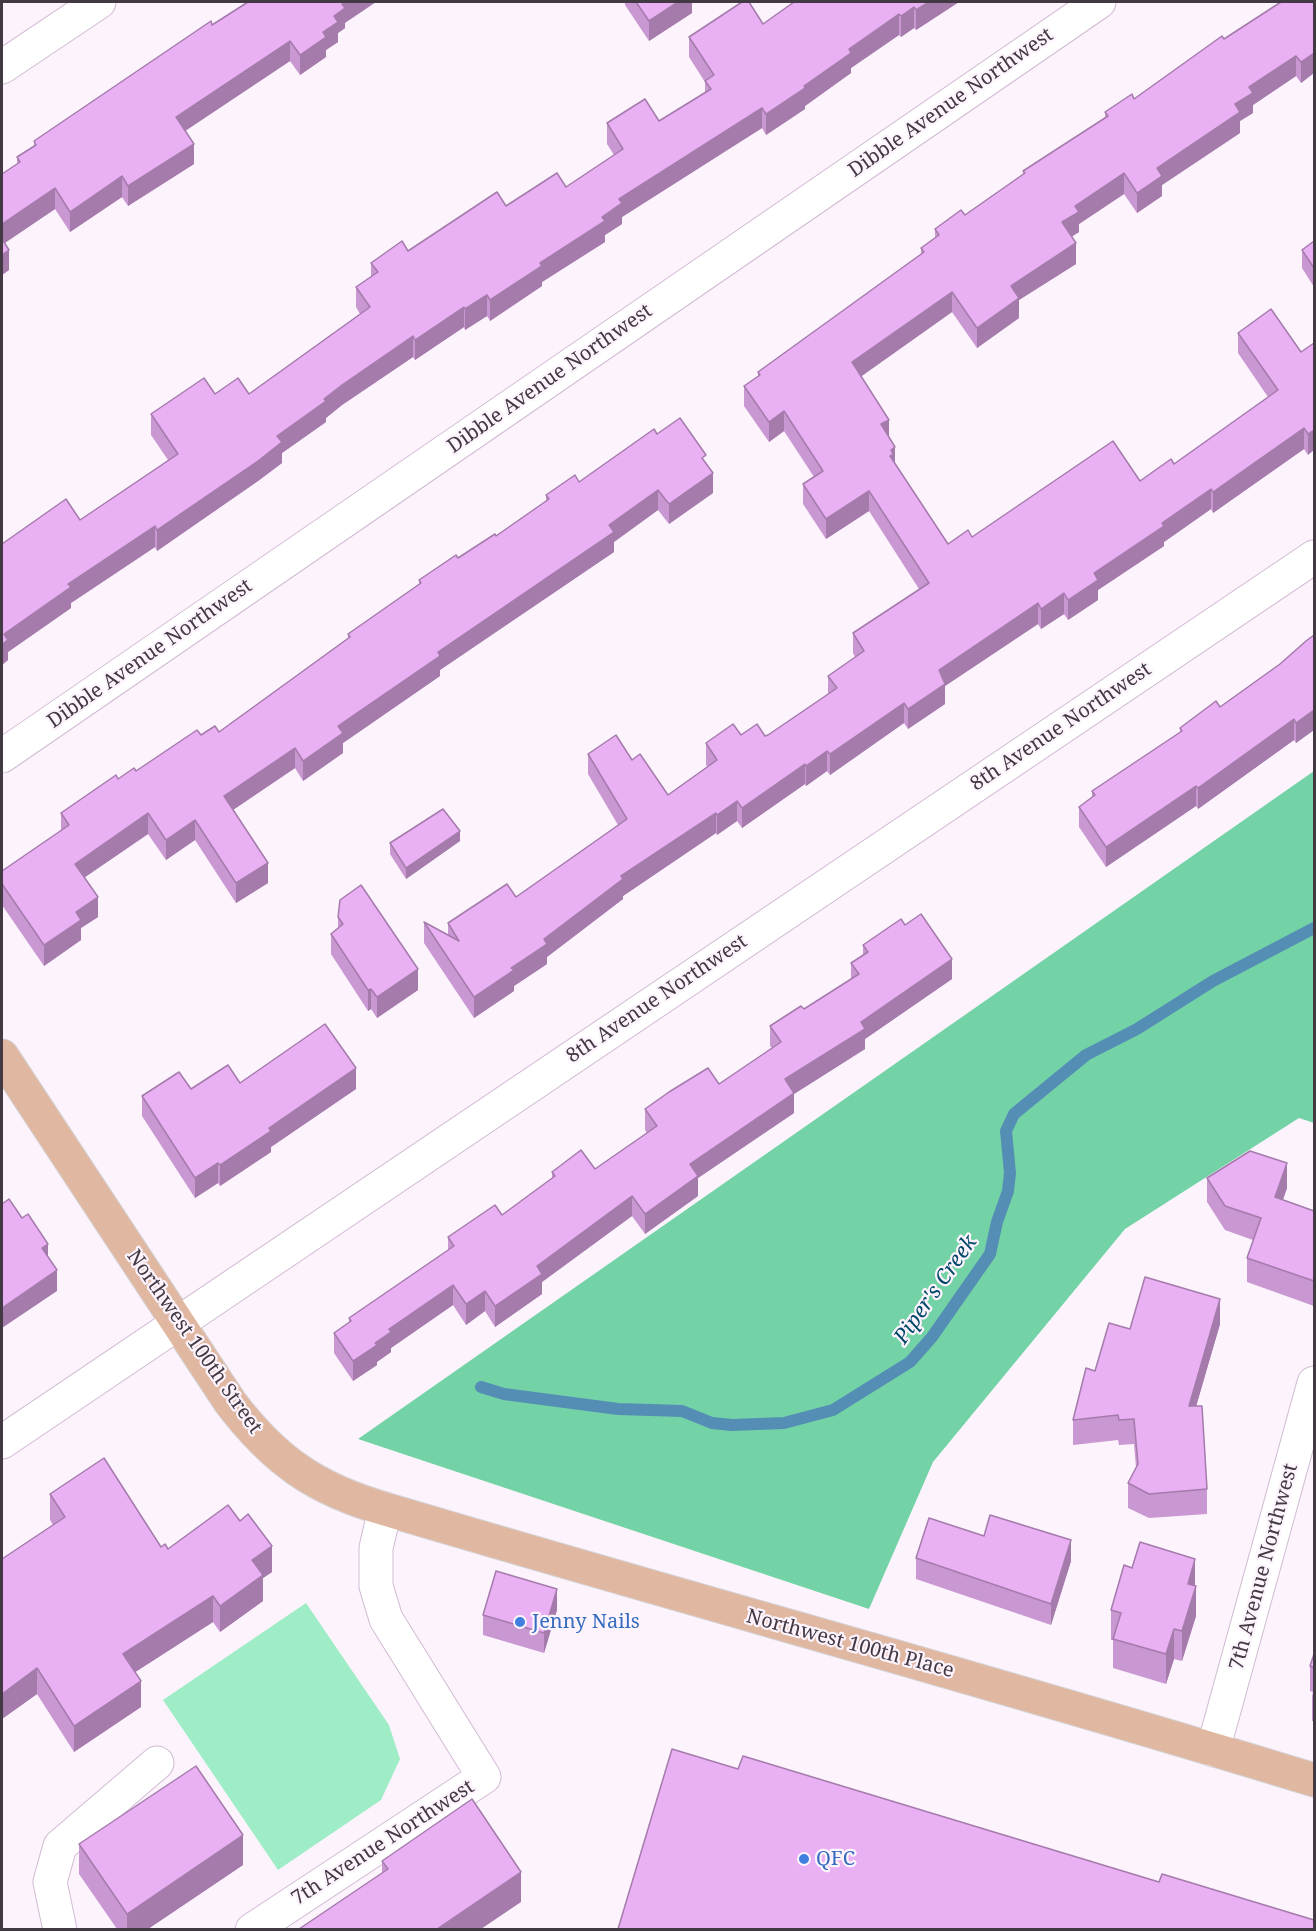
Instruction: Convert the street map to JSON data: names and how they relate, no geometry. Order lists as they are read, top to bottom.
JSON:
{
  "streets": {
    "main road": ["Northwest 100th Street", "Northwest 100th Place"],
    "street": ["Dibble Avenue Northwest", "8th Avenue Northwest", "7th Avenue Northwest"]
  },
  "crossings": [
    ["8th Avenue Northwest", "Northwest 100th Street"],
    ["Northwest 100th Street", "7th Avenue Northwest"],
    ["Northwest 100th Street", "Northwest 100th Place"],
    ["7th Avenue Northwest", "Northwest 100th Place"]
  ],
  "water": ["Piper's Creek"],
  "places": ["Jenny Nails", "QFC"]
}
